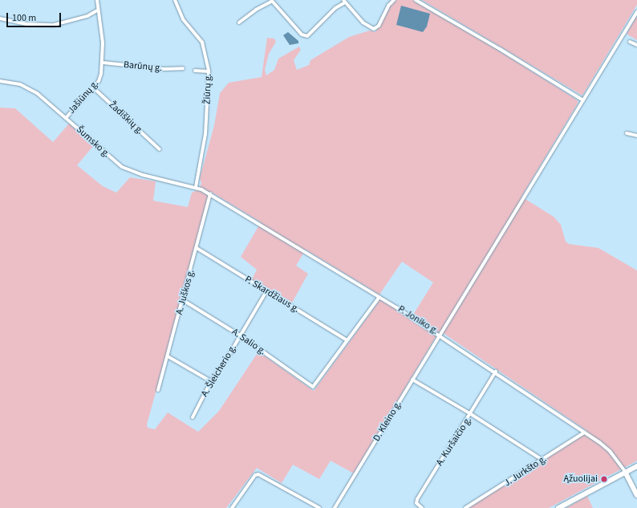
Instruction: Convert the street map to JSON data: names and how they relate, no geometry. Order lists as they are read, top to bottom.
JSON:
{
  "streets": {
    "street": [
      "Barūnų g.",
      "Žiūrų g.",
      "Jašiūnų g.",
      "Žadiškių g.",
      "Šumsko g.",
      "A. Juškos g.",
      "P. Skardžiaus g.",
      "P. Joniko g.",
      "A. Salio g.",
      "A. Šleicherio g.",
      "D. Kleino g.",
      "A. Kuršaičio g.",
      "J. Jurkšto g."
    ]
  },
  "crossings": [
    ["Barūnų g.", "Jašiūnų g."],
    ["Žiūrų g.", "Šumsko g."],
    ["Žiūrų g.", "P. Joniko g."],
    ["Jašiūnų g.", "Žadiškių g."],
    ["Jašiūnų g.", "Šumsko g."],
    ["Šumsko g.", "P. Joniko g."],
    ["A. Juškos g.", "P. Skardžiaus g."],
    ["A. Juškos g.", "P. Joniko g."],
    ["A. Juškos g.", "A. Salio g."],
    ["P. Skardžiaus g.", "A. Salio g."],
    ["P. Skardžiaus g.", "A. Šleicherio g."],
    ["P. Joniko g.", "D. Kleino g."],
    ["P. Joniko g.", "A. Kuršaičio g."],
    ["P. Joniko g.", "J. Jurkšto g."],
    ["A. Salio g.", "A. Šleicherio g."]
  ],
  "places": ["Ąžuolijai"],
  "scale_bar": "100 m"
}
